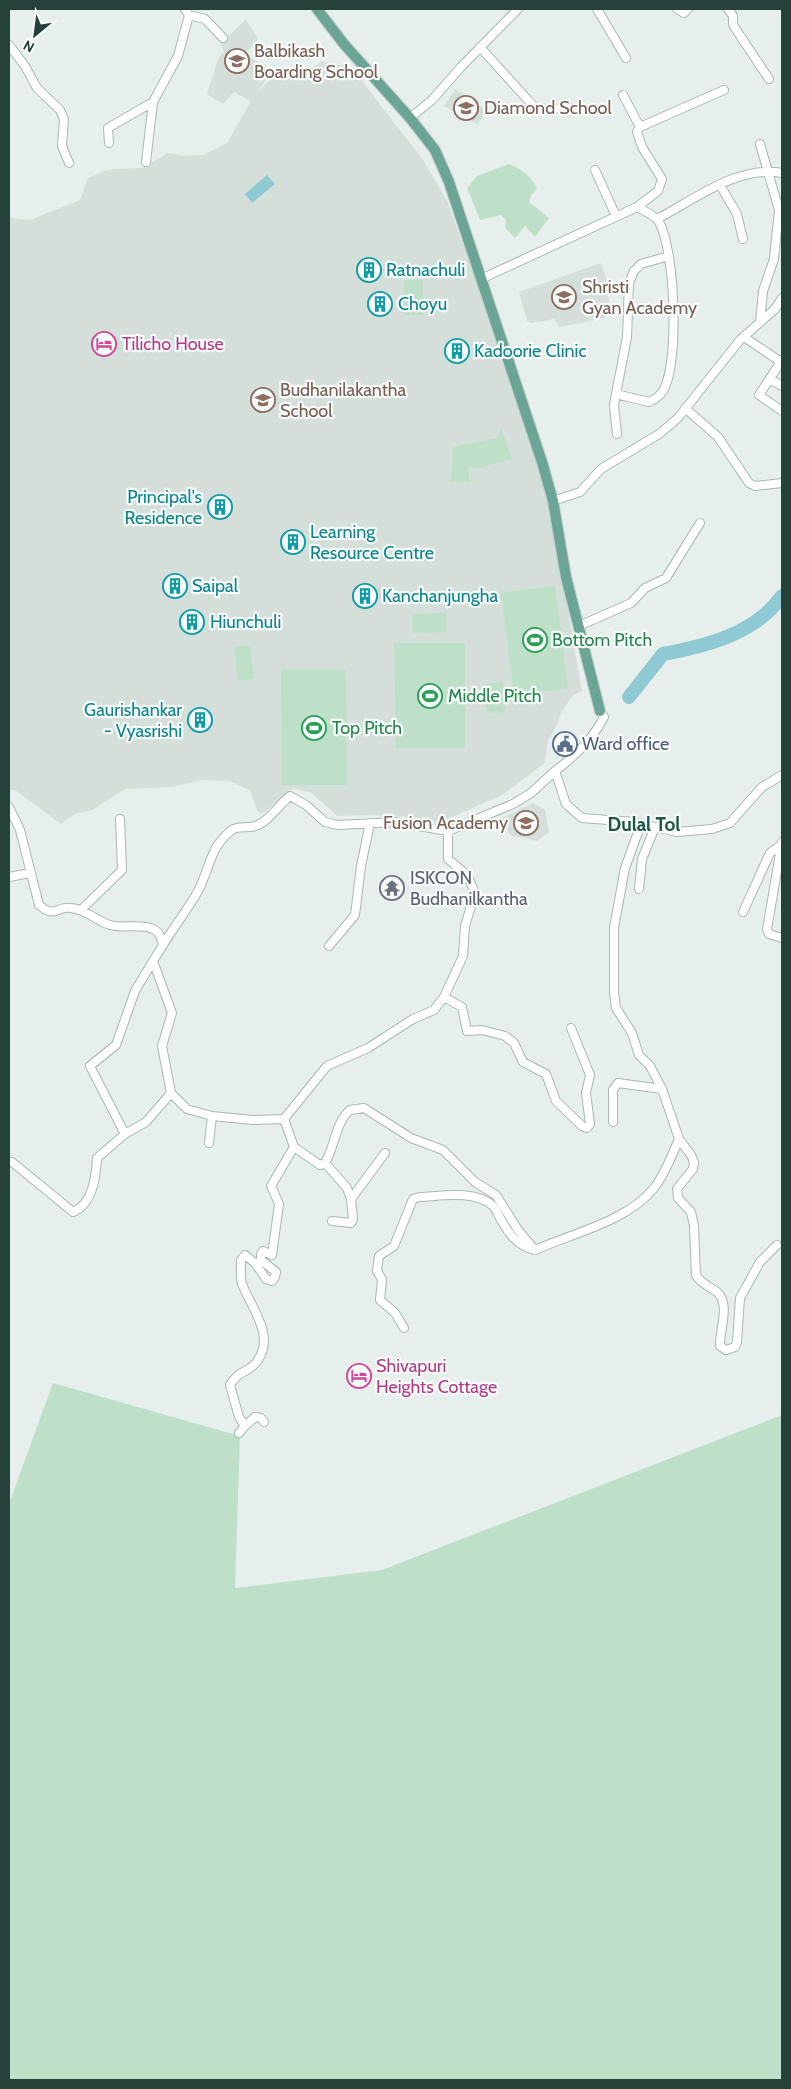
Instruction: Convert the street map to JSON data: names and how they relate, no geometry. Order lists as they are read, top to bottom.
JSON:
{
  "districts": ["Dulal Tol"],
  "places": {
    "school or university": [
      "Balbikash Boarding School",
      "Diamond School",
      "Shristi Gyan Academy",
      "Budhanilakantha School",
      "Fusion Academy"
    ],
    "building": [
      "Ratnachuli",
      "Choyu",
      "Kadoorie Clinic",
      "Principal's Residence",
      "Learning Resource Centre",
      "Saipal",
      "Kanchanjungha",
      "Hiunchuli",
      "Gaurishankar - Vyasrishi"
    ],
    "hotel": ["Tilicho House", "Shivapuri Heights Cottage"],
    "sports": ["Bottom Pitch", "Middle Pitch", "Top Pitch"],
    "public building": ["Ward office"],
    "temple": ["ISKCON Budhanilkantha"]
  },
  "north": "bottom left"
}
